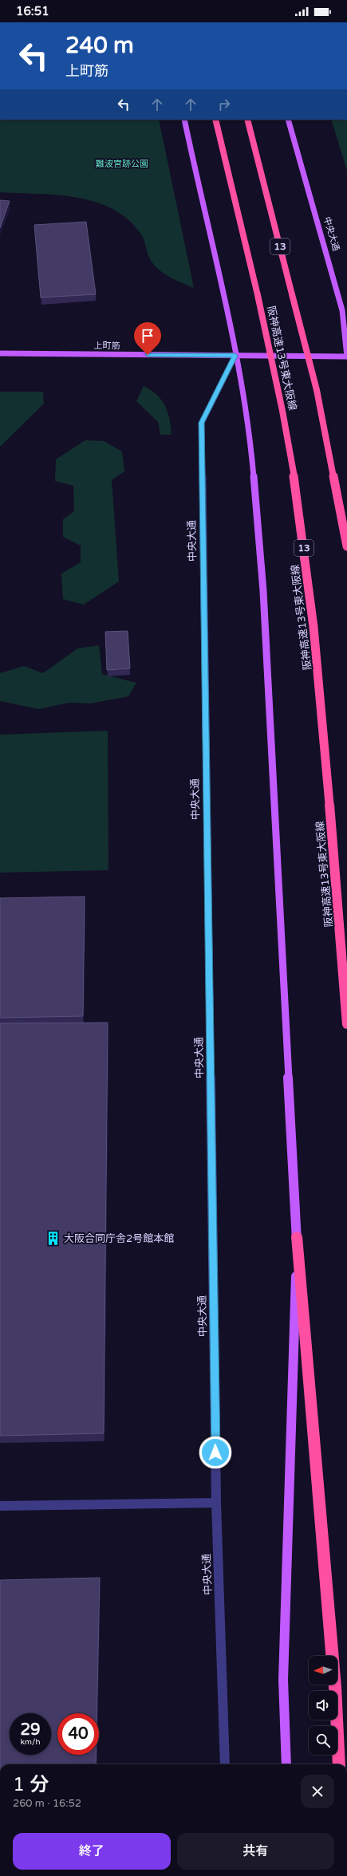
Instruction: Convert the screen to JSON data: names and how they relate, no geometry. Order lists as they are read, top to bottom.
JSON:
{
  "streets": {
    "highway": ["13", "阪神高速13号東大阪線"],
    "main road": ["中央大通", "上町筋"]
  },
  "crossings": [
    ["中央大通", "上町筋"]
  ],
  "parks": ["難波宮跡公園"],
  "places": {
    "building": ["大阪合同庁舎2号館本館"]
  },
  "north": "left",
  "page": {
    "status": "16:51",
    "turn": ["240 m", "上町筋"],
    "speed": "29 km/h",
    "limit": "40",
    "heading": ["1 分", "260 m · 16:52"],
    "buttons": ["終了", "共有"]
  }
}
